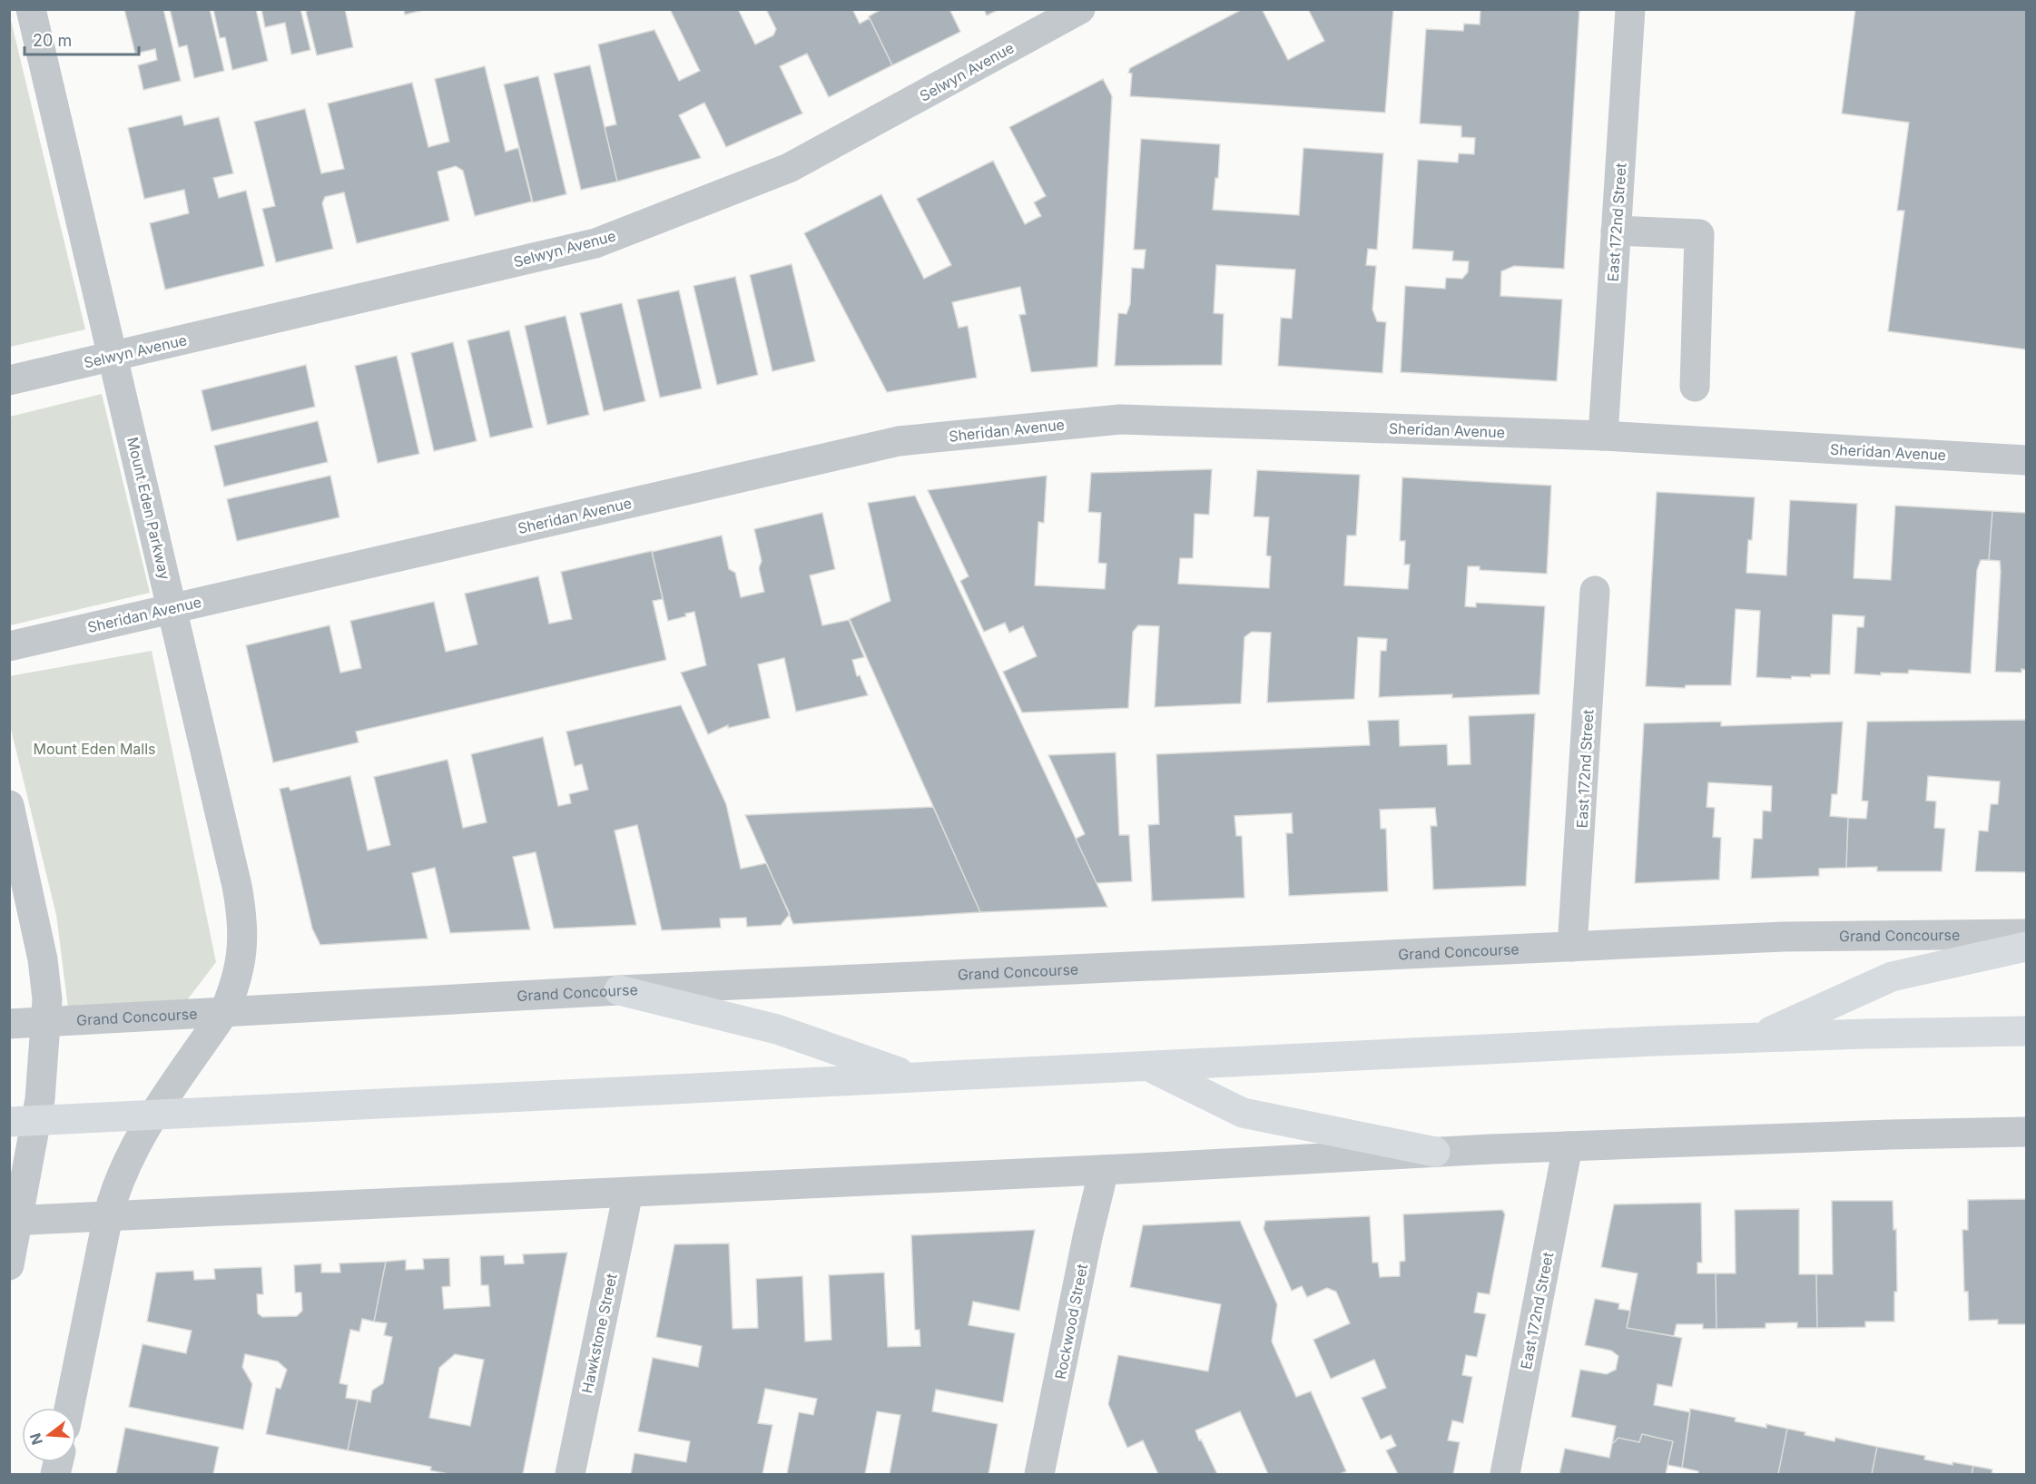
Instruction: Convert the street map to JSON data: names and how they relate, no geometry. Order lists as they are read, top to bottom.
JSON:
{
  "streets": {
    "street": [
      "Selwyn Avenue",
      "East 172nd Street",
      "Sheridan Avenue",
      "Mount Eden Parkway",
      "Grand Concourse",
      "Rockwood Street",
      "Hawkstone Street"
    ]
  },
  "crossings": [
    ["Selwyn Avenue", "Mount Eden Parkway"],
    ["East 172nd Street", "Sheridan Avenue"],
    ["East 172nd Street", "Grand Concourse"],
    ["Sheridan Avenue", "Mount Eden Parkway"],
    ["Mount Eden Parkway", "Grand Concourse"]
  ],
  "parks": ["Mount Eden Malls"],
  "scale_bar": "20 m",
  "north": "left"
}
